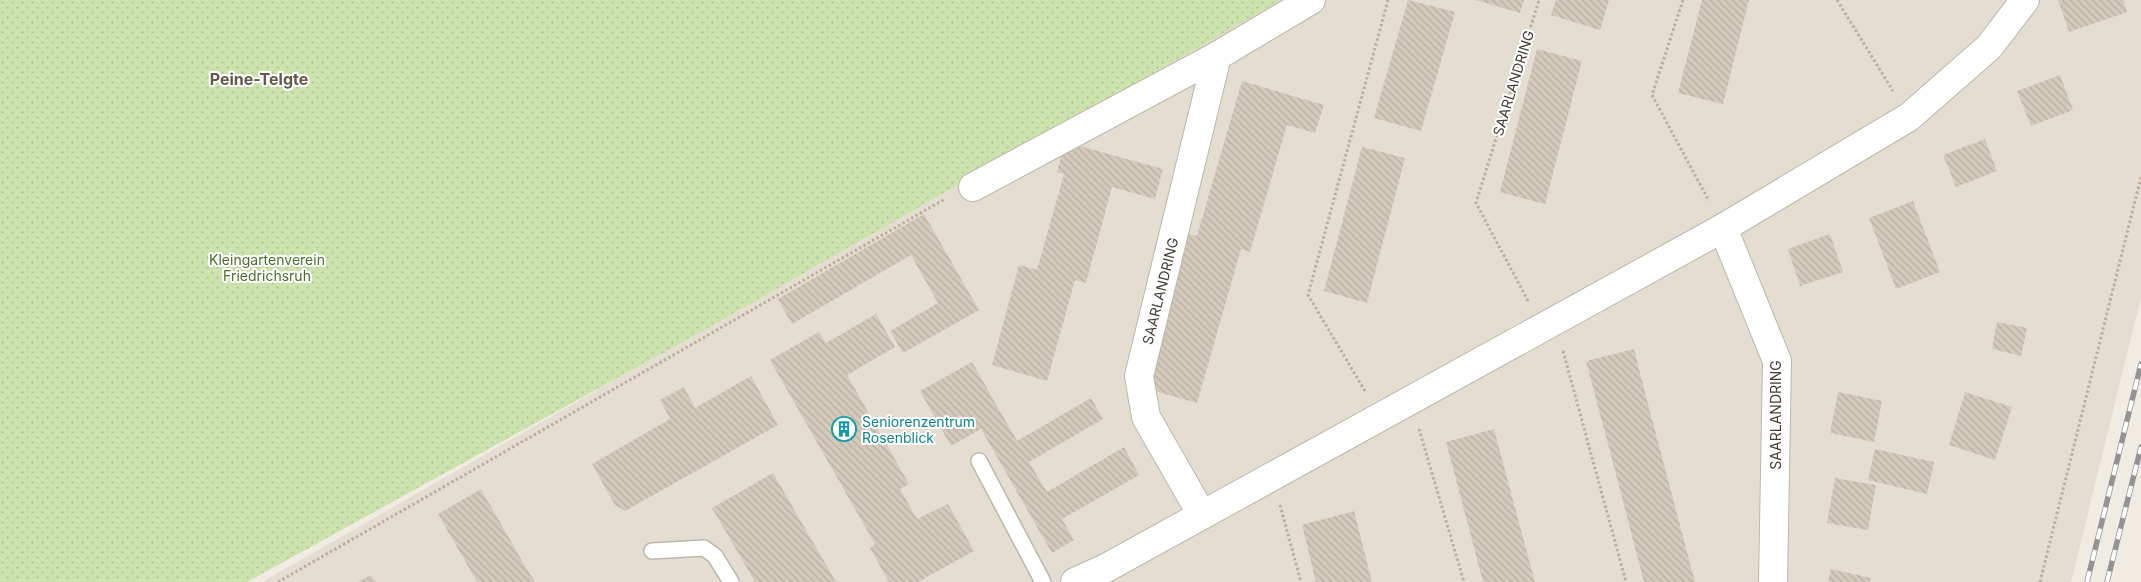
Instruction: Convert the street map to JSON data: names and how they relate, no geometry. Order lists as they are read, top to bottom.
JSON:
{
  "streets": {
    "street": ["SAARLANDRING"]
  },
  "districts": ["Peine-Telgte"],
  "parks": ["Kleingartenverein Friedrichsruh"],
  "places": {
    "building": ["Seniorenzentrum Rosenblick"]
  }
}
